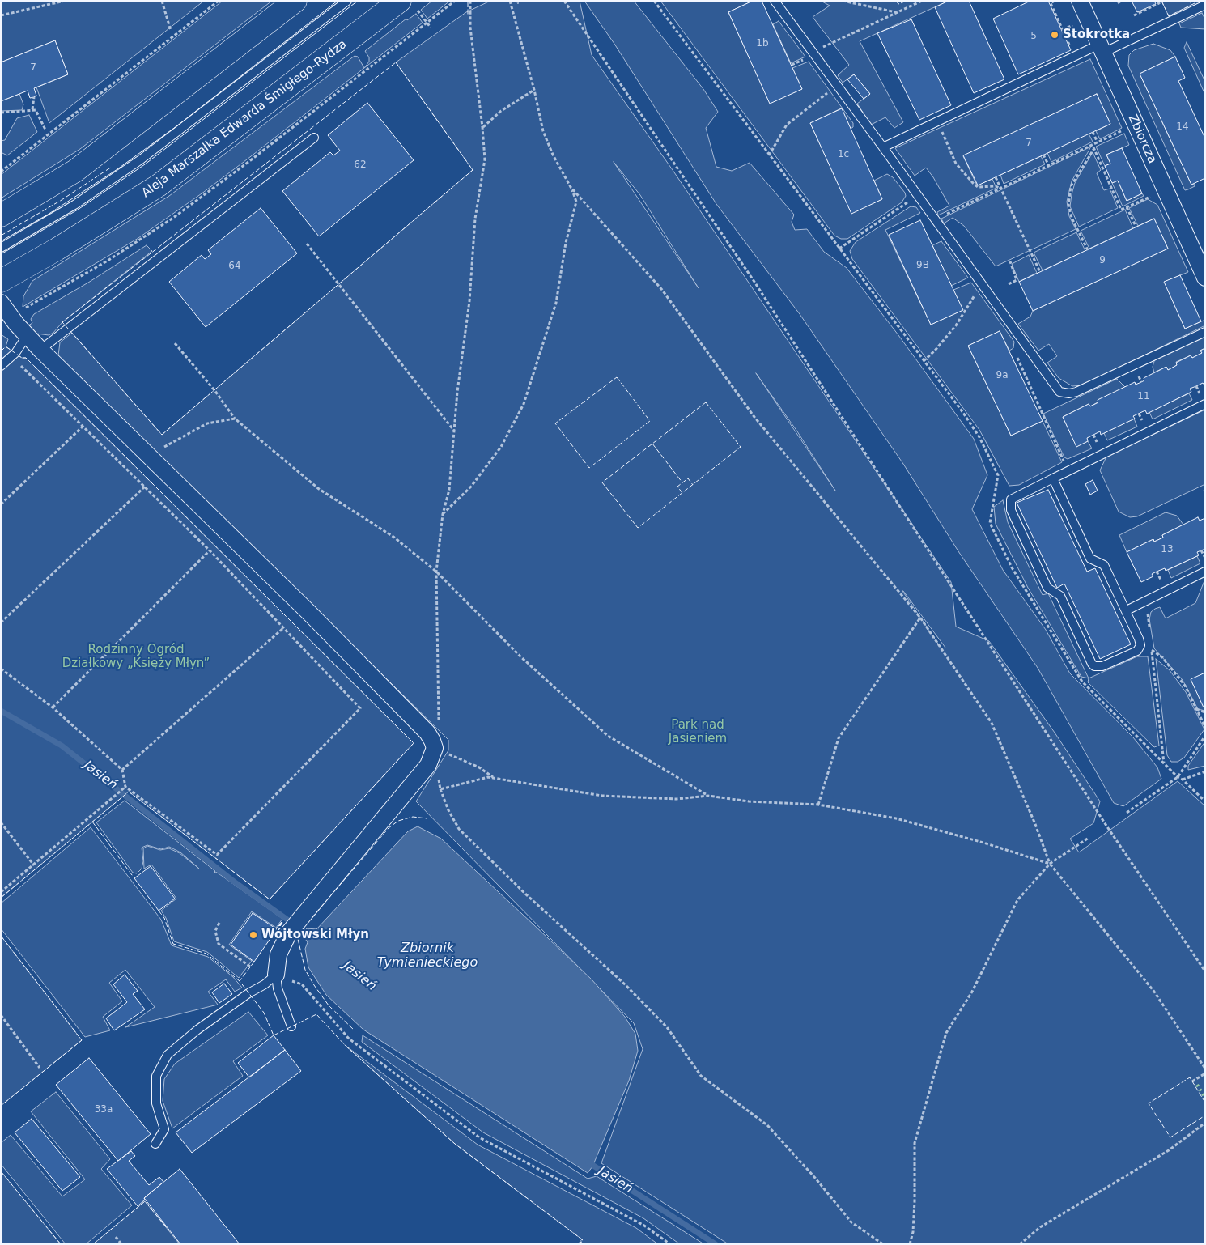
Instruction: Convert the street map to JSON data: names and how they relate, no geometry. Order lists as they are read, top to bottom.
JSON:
{
  "streets": {
    "main road": ["Aleja Marszałka Edwarda Śmigłego-Rydza"],
    "street": ["Zbiorcza"]
  },
  "water": ["Jasień", "Zbiornik Tymienieckiego"],
  "parks": ["Rodzinny Ogród Działkowy „Księży Młyn”", "Park nad Jasieniem"],
  "places": ["Stokrotka", "Wójtowski Młyn"],
  "house_numbers": [
    "5",
    "1b",
    "7",
    "14",
    "7",
    "1c",
    "62",
    "9",
    "9B",
    "64",
    "9a",
    "11",
    "13",
    "33a"
  ]
}
